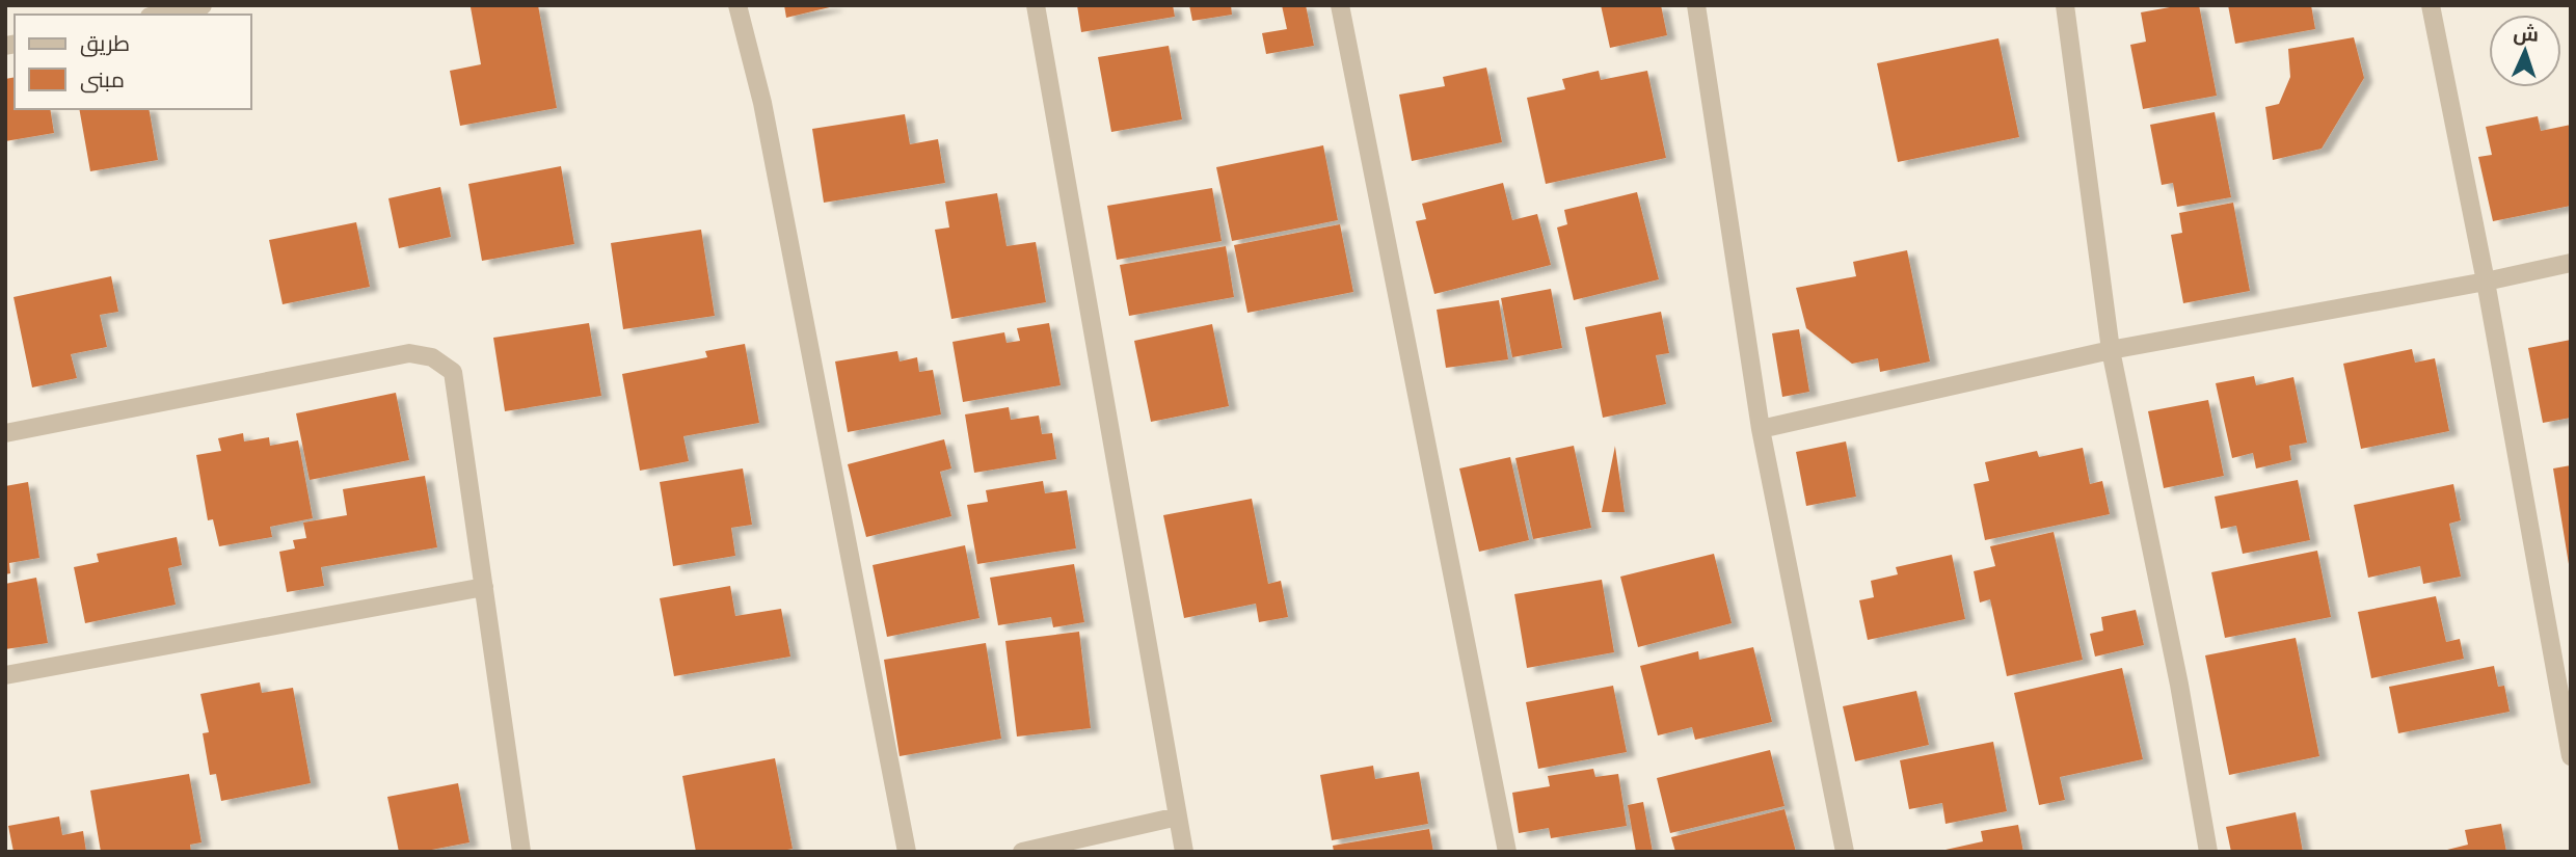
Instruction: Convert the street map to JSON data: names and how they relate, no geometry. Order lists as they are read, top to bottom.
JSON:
{
  "legend": ["طريق", "مبنى"],
  "north": "top"
}
